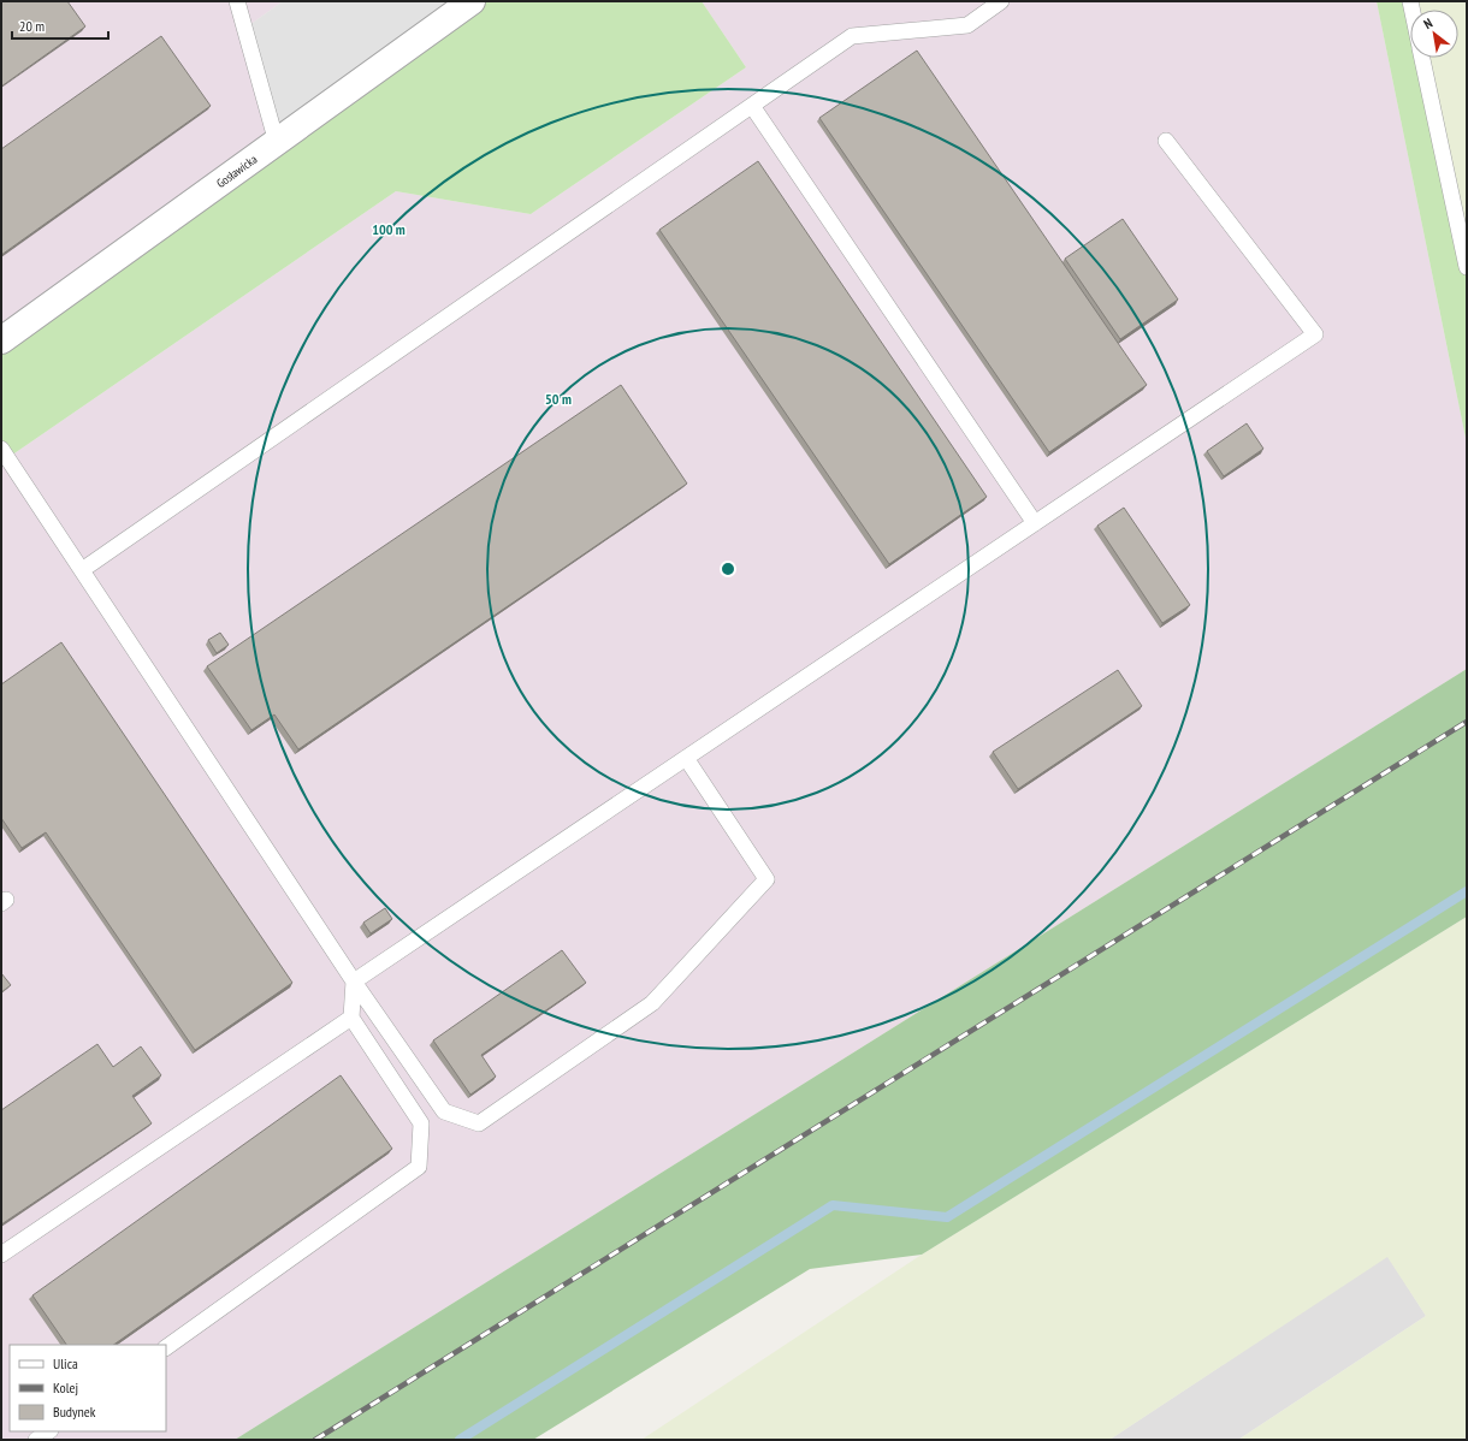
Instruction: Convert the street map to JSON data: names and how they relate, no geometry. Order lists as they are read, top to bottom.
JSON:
{
  "streets": {
    "street": ["Gosławicka"]
  },
  "legend": ["Ulica", "Kolej", "Budynek"],
  "scale_bar": "20 m",
  "north": "top left",
  "rings": ["100 m", "50 m"]
}
